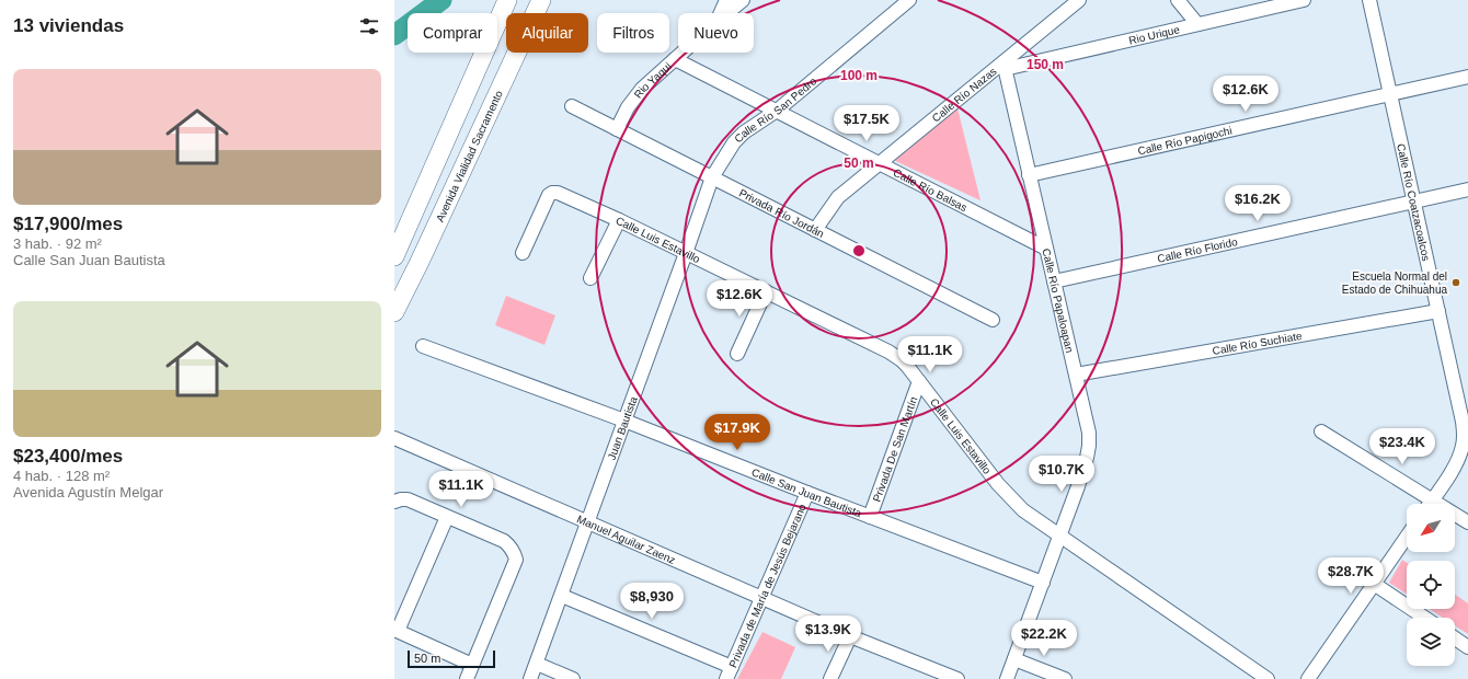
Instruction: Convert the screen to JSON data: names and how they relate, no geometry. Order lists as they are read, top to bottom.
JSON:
{
  "streets": {
    "highway": ["Avenida Vialidad Sacramento"],
    "street": [
      "Rio Urique",
      "Rio Yaqui",
      "Calle Río Nazas",
      "Calle Río San Pedro",
      "Calle Río Papigochi",
      "Calle Río Balsas",
      "Calle Río Coatzacoalcos",
      "Privada Río Jordán",
      "Calle Luis Estavillo",
      "Calle Río Florido",
      "Calle Río Papaloapan",
      "Calle Río Suchiate",
      "Juan Bautista",
      "Privada De San Martín",
      "Calle San Juan Bautista",
      "Manuel Aguilar Zaenz",
      "Privada de María de Jesús Bejarano"
    ]
  },
  "crossings": [
    ["Rio Urique", "Calle Río Nazas"],
    ["Rio Urique", "Calle Río Papaloapan"],
    ["Rio Yaqui", "Calle Río Balsas"],
    ["Rio Yaqui", "Privada Río Jordán"],
    ["Calle Río Nazas", "Calle Río Balsas"],
    ["Calle Río Nazas", "Privada Río Jordán"],
    ["Calle Río Nazas", "Calle Río Papaloapan"],
    ["Calle Río San Pedro", "Calle Río Balsas"],
    ["Calle Río San Pedro", "Privada Río Jordán"],
    ["Calle Río San Pedro", "Juan Bautista"],
    ["Calle Río Papigochi", "Calle Río Coatzacoalcos"],
    ["Calle Río Papigochi", "Calle Río Papaloapan"],
    ["Calle Río Balsas", "Calle Río Papaloapan"],
    ["Calle Río Coatzacoalcos", "Calle Río Florido"],
    ["Calle Río Coatzacoalcos", "Calle Río Suchiate"],
    ["Privada Río Jordán", "Juan Bautista"],
    ["Calle Luis Estavillo", "Calle Río Papaloapan"],
    ["Calle Luis Estavillo", "Juan Bautista"],
    ["Calle Luis Estavillo", "Privada De San Martín"],
    ["Calle Río Florido", "Calle Río Papaloapan"],
    ["Calle Río Papaloapan", "Calle Río Suchiate"],
    ["Calle Río Papaloapan", "Calle San Juan Bautista"],
    ["Juan Bautista", "Calle San Juan Bautista"],
    ["Juan Bautista", "Manuel Aguilar Zaenz"],
    ["Privada De San Martín", "Calle San Juan Bautista"],
    ["Calle San Juan Bautista", "Privada de María de Jesús Bejarano"],
    ["Manuel Aguilar Zaenz", "Privada de María de Jesús Bejarano"]
  ],
  "places": ["Escuela Normal del Estado de Chihuahua"],
  "scale_bar": "50 m",
  "north": "bottom left",
  "page": {
    "heading": "13 viviendas",
    "chip": [
      "Comprar",
      "Alquilar",
      "Filtros",
      "Nuevo"
    ],
    "list": [
      {
        "name": "$17,900/mes",
        "note": "3 hab. · 92 m² · Calle San Juan Bautista"
      },
      {
        "name": "$23,400/mes",
        "note": "4 hab. · 128 m² · Avenida Agustín Melgar"
      }
    ],
    "price": [
      "$12.6K",
      "$17.5K",
      "$16.2K",
      "$12.6K",
      "$11.1K",
      "$17.9K",
      "$23.4K",
      "$10.7K",
      "$11.1K",
      "$28.7K",
      "$8,930",
      "$13.9K",
      "$22.2K"
    ],
    "scale": "50 m"
  },
  "rings": ["150 m", "100 m", "50 m"]
}
